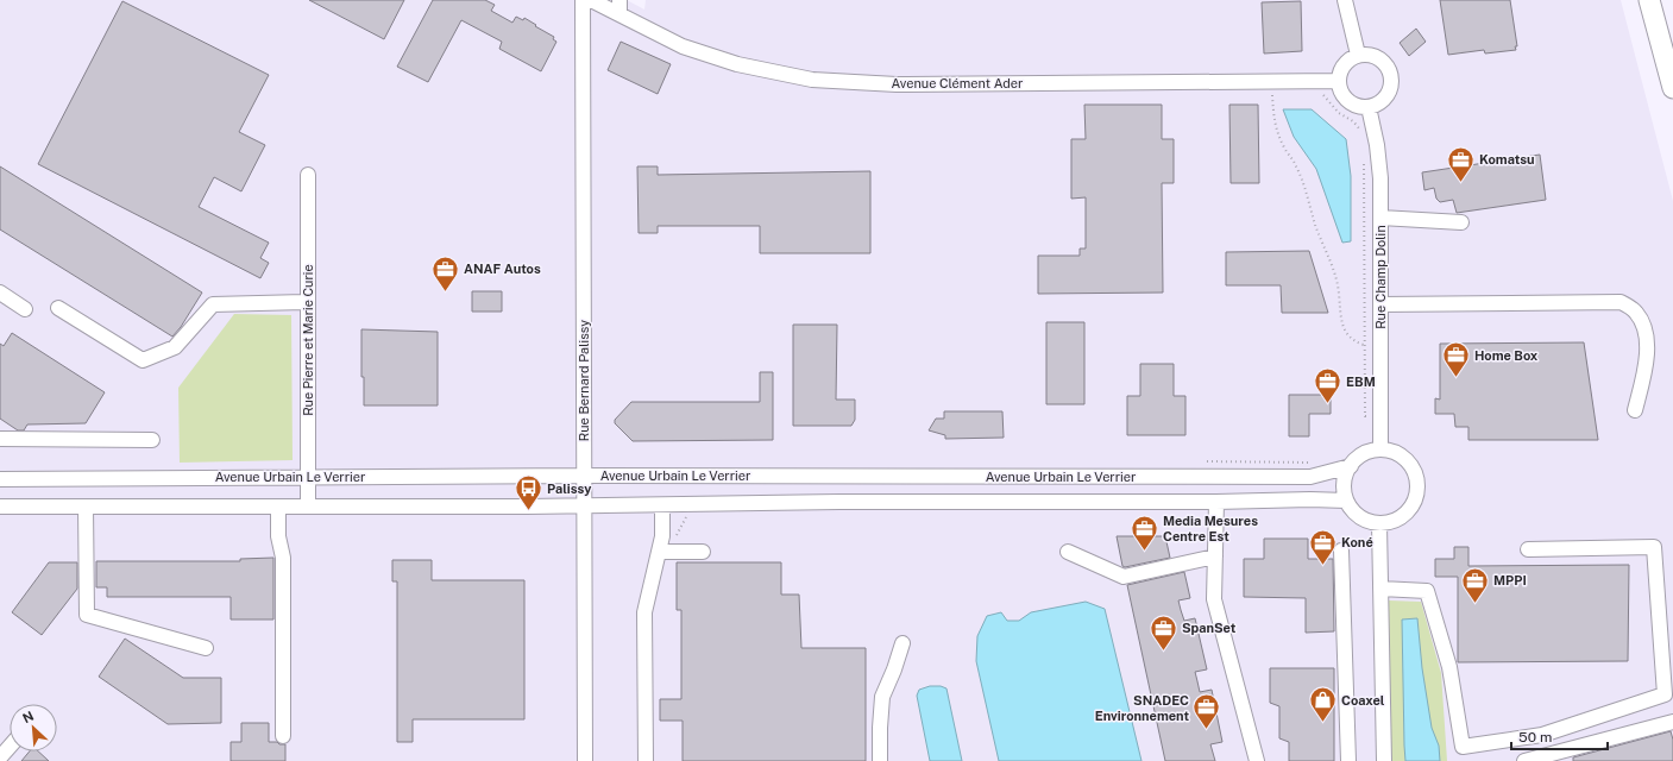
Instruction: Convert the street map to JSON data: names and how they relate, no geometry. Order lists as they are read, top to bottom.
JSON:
{
  "streets": {
    "street": [
      "Avenue Clément Ader",
      "Rue Champ Dolin",
      "Rue Pierre et Marie Curie",
      "Rue Bernard Palissy",
      "Avenue Urbain Le Verrier"
    ]
  },
  "crossings": [
    ["Avenue Clément Ader", "Rue Champ Dolin"],
    ["Rue Champ Dolin", "Avenue Urbain Le Verrier"],
    ["Rue Pierre et Marie Curie", "Avenue Urbain Le Verrier"],
    ["Rue Bernard Palissy", "Avenue Urbain Le Verrier"]
  ],
  "places": {
    "office": [
      "Komatsu",
      "ANAF Autos",
      "Home Box",
      "EBM",
      "Media Mesures Centre Est",
      "Koné",
      "MPPI",
      "SpanSet",
      "SNADEC Environnement"
    ],
    "bus stop": ["Palissy"],
    "shop": ["Coaxel"]
  },
  "scale_bar": "50 m",
  "north": "top left"
}
